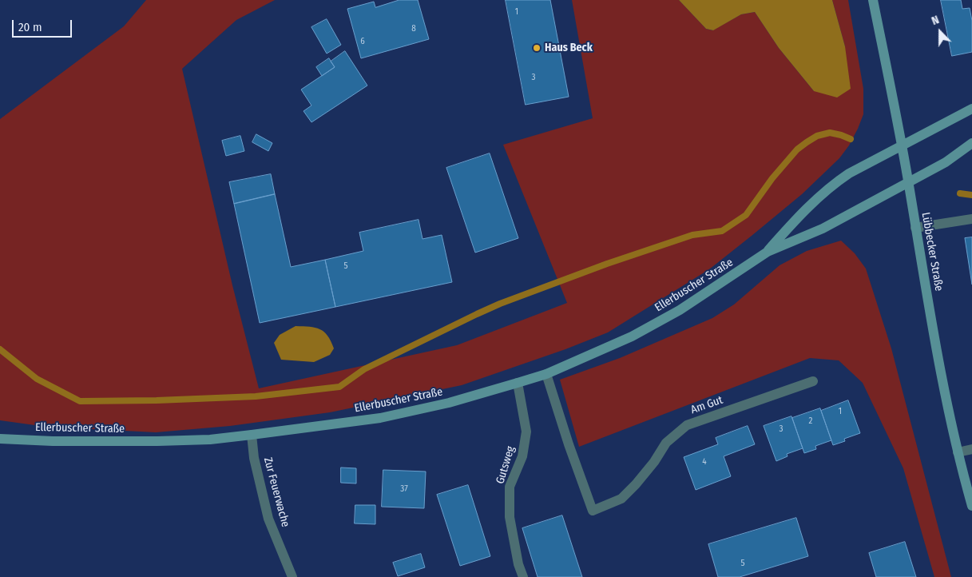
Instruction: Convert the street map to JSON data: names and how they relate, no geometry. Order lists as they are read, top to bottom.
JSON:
{
  "streets": {
    "main road": ["Lübbecker Straße", "Ellerbuscher Straße"],
    "street": ["Am Gut", "Gutsweg", "Zur Feuerwache"]
  },
  "crossings": [
    ["Lübbecker Straße", "Ellerbuscher Straße"],
    ["Ellerbuscher Straße", "Am Gut"],
    ["Ellerbuscher Straße", "Gutsweg"],
    ["Ellerbuscher Straße", "Zur Feuerwache"]
  ],
  "places": ["Haus Beck"],
  "house_numbers": [
    "1",
    "8",
    "6",
    "3",
    "5",
    "1",
    "2",
    "3",
    "4",
    "37",
    "5"
  ],
  "scale_bar": "20 m",
  "north": "top"
}
